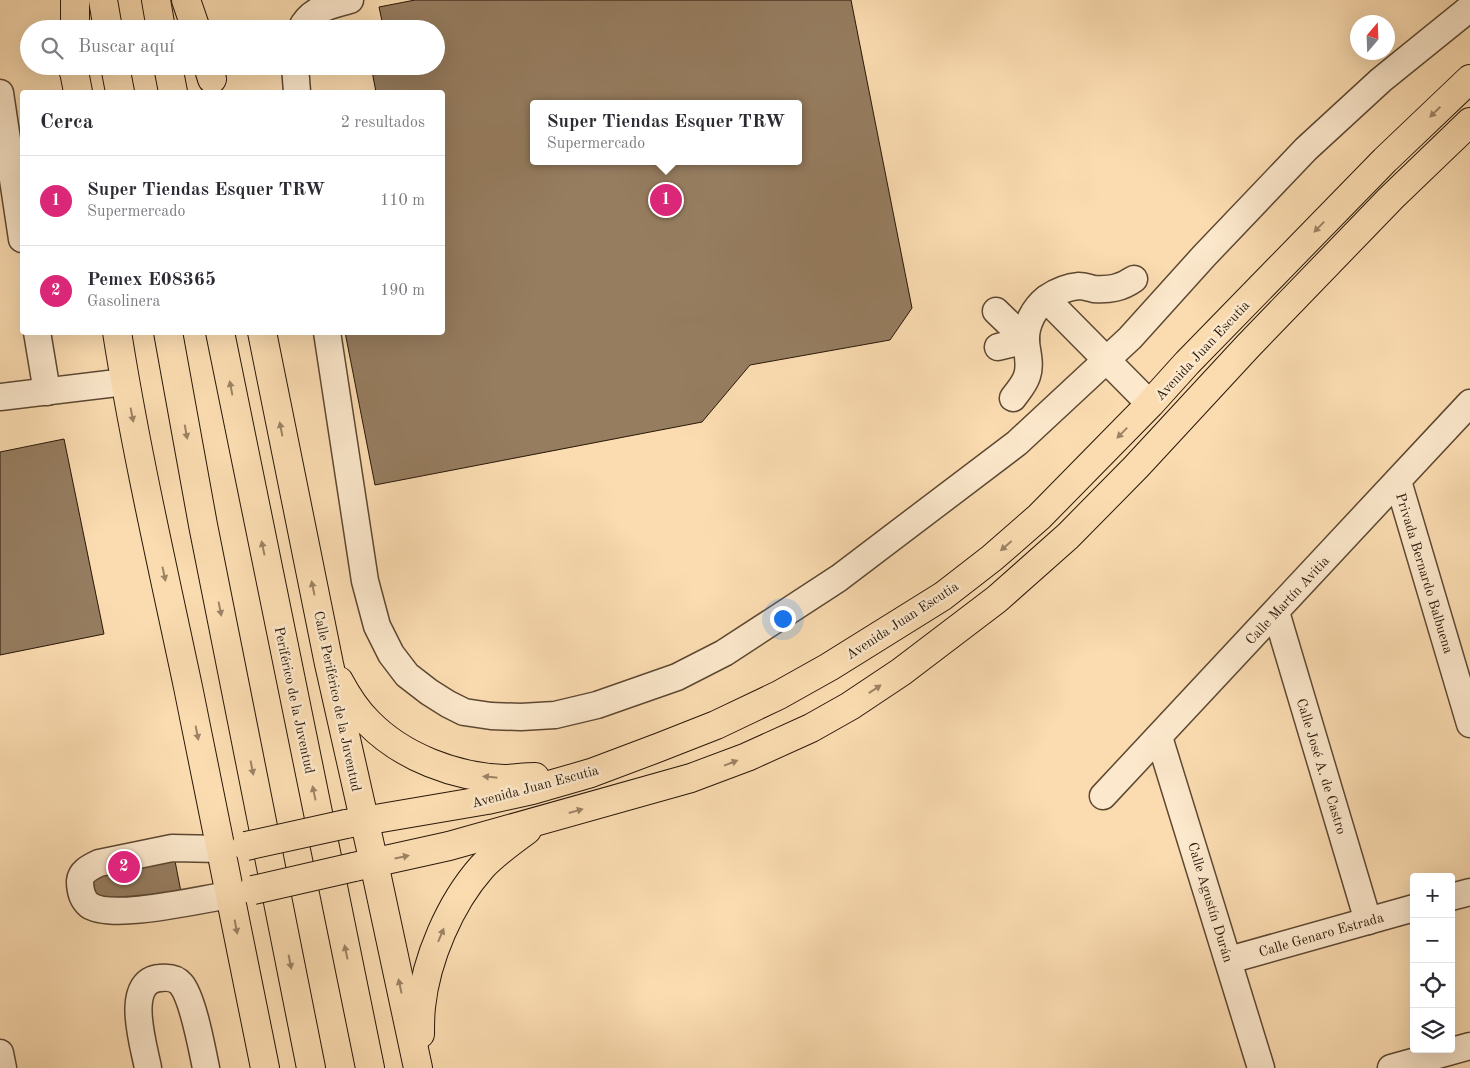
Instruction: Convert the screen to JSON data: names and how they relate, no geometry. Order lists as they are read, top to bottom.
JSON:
{
  "streets": {
    "main road": ["Avenida Juan Escutia", "Periférico de la Juventud", "Calle Periférico de la Juventud"],
    "street": [
      "Privada Bernardo Balbuena",
      "Calle Martín Avitia",
      "Calle José A. de Castro",
      "Calle Agustín Durán",
      "Calle Genaro Estrada"
    ]
  },
  "crossings": [
    ["Avenida Juan Escutia", "Calle Periférico de la Juventud"],
    ["Privada Bernardo Balbuena", "Calle Martín Avitia"],
    ["Calle Martín Avitia", "Calle José A. de Castro"],
    ["Calle Martín Avitia", "Calle Agustín Durán"],
    ["Calle José A. de Castro", "Calle Genaro Estrada"],
    ["Calle Agustín Durán", "Calle Genaro Estrada"]
  ],
  "north": "top",
  "page": {
    "search": "Buscar aquí",
    "heading": ["Cerca", "2 resultados"],
    "popup": ["Super Tiendas Esquer TRW", "Supermercado"],
    "list": [
      {
        "mark": "1",
        "name": "Super Tiendas Esquer TRW",
        "note": "Supermercado",
        "value": "110 m"
      },
      {
        "mark": "2",
        "name": "Pemex E08365",
        "note": "Gasolinera",
        "value": "190 m"
      }
    ],
    "pins": ["1", "2"],
    "map_buttons": ["+", "−"]
  }
}
